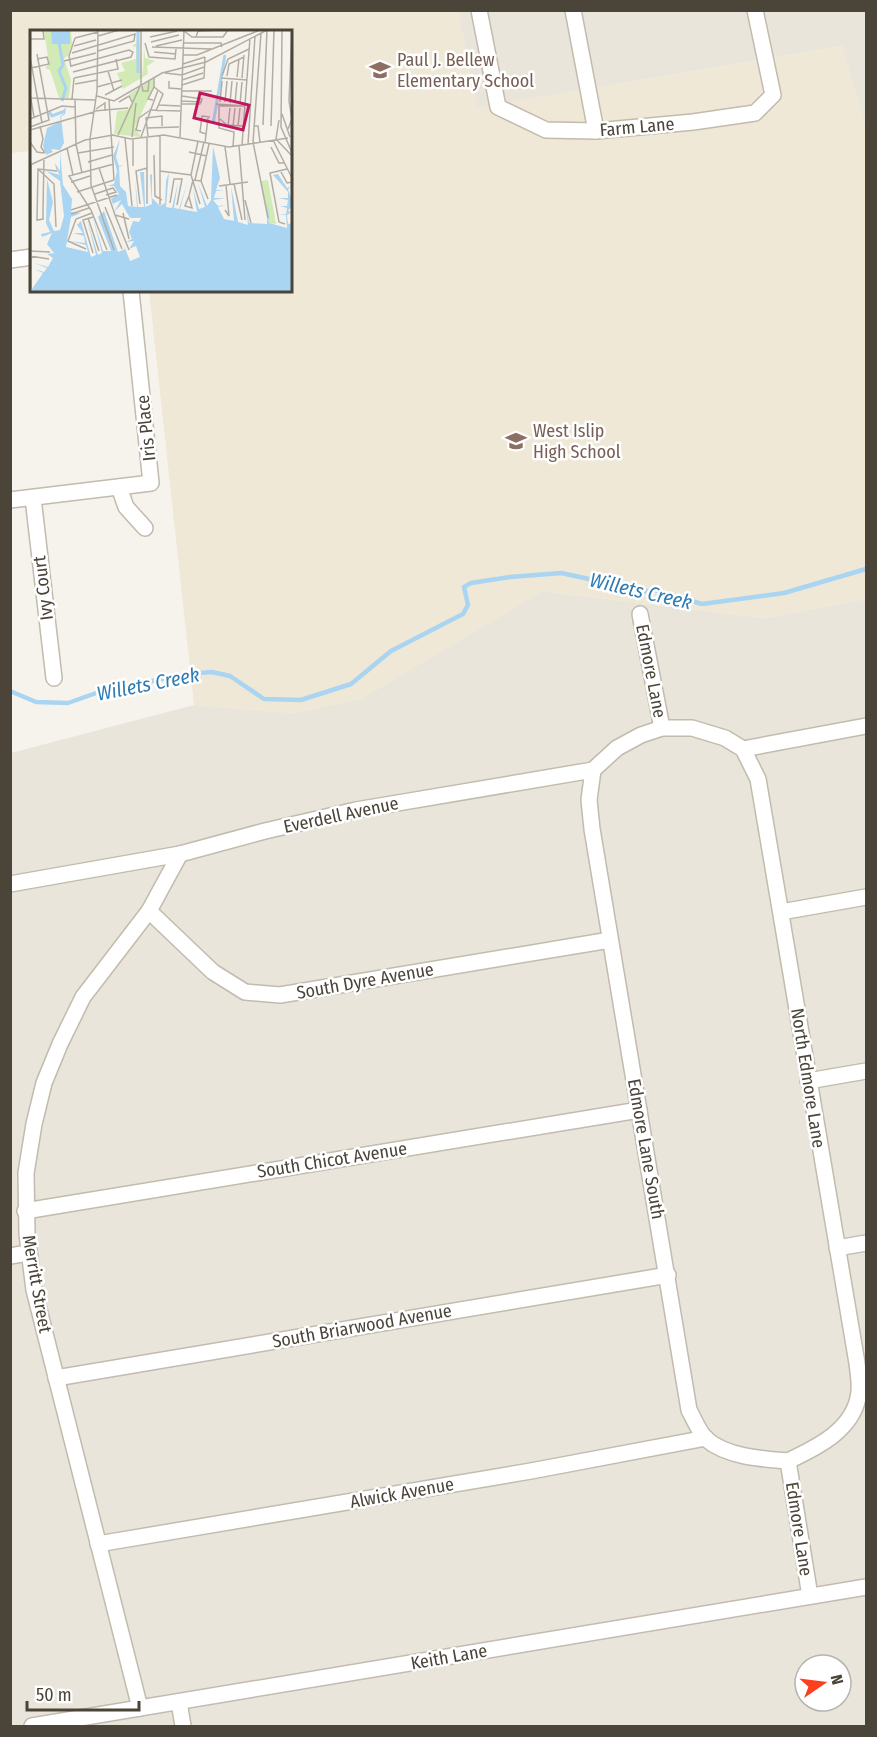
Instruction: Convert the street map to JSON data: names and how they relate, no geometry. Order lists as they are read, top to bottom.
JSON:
{
  "streets": {
    "street": [
      "Farm Lane",
      "Iris Place",
      "Ivy Court",
      "Edmore Lane",
      "Everdell Avenue",
      "South Dyre Avenue",
      "North Edmore Lane",
      "Edmore Lane South",
      "South Chicot Avenue",
      "Merritt Street",
      "South Briarwood Avenue",
      "Alwick Avenue",
      "Keith Lane"
    ]
  },
  "crossings": [
    ["Edmore Lane", "North Edmore Lane"],
    ["Edmore Lane", "Keith Lane"],
    ["Everdell Avenue", "Edmore Lane South"],
    ["Everdell Avenue", "Merritt Street"],
    ["South Dyre Avenue", "Edmore Lane South"],
    ["South Dyre Avenue", "Merritt Street"],
    ["Edmore Lane South", "South Chicot Avenue"],
    ["Edmore Lane South", "South Briarwood Avenue"],
    ["Edmore Lane South", "Alwick Avenue"],
    ["South Chicot Avenue", "Merritt Street"],
    ["Merritt Street", "South Briarwood Avenue"],
    ["Merritt Street", "Alwick Avenue"],
    ["Merritt Street", "Keith Lane"]
  ],
  "water": ["Willets Creek"],
  "places": {
    "school or university": ["Paul J. Bellew Elementary School", "West Islip High School"]
  },
  "scale_bar": "50 m",
  "north": "right"
}
